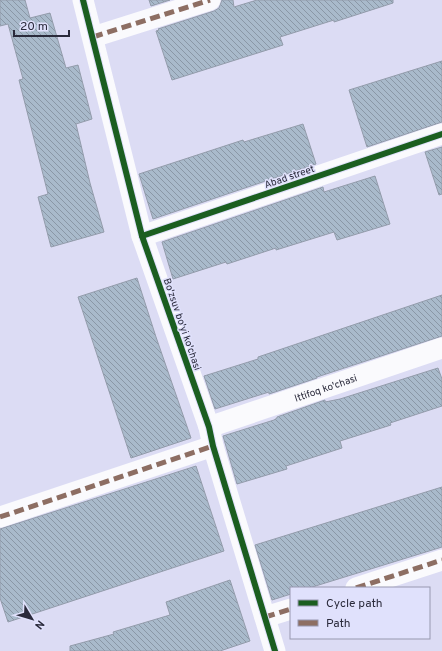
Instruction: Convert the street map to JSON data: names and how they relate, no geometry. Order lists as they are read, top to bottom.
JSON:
{
  "streets": {
    "street": ["Abad street", "Bo'zsuv bo'yi ko'chasi", "Ittifoq ko'chasi"]
  },
  "crossings": [
    ["Abad street", "Bo'zsuv bo'yi ko'chasi"],
    ["Bo'zsuv bo'yi ko'chasi", "Ittifoq ko'chasi"]
  ],
  "legend": ["Cycle path", "Path"],
  "scale_bar": "20 m",
  "north": "bottom right"
}
